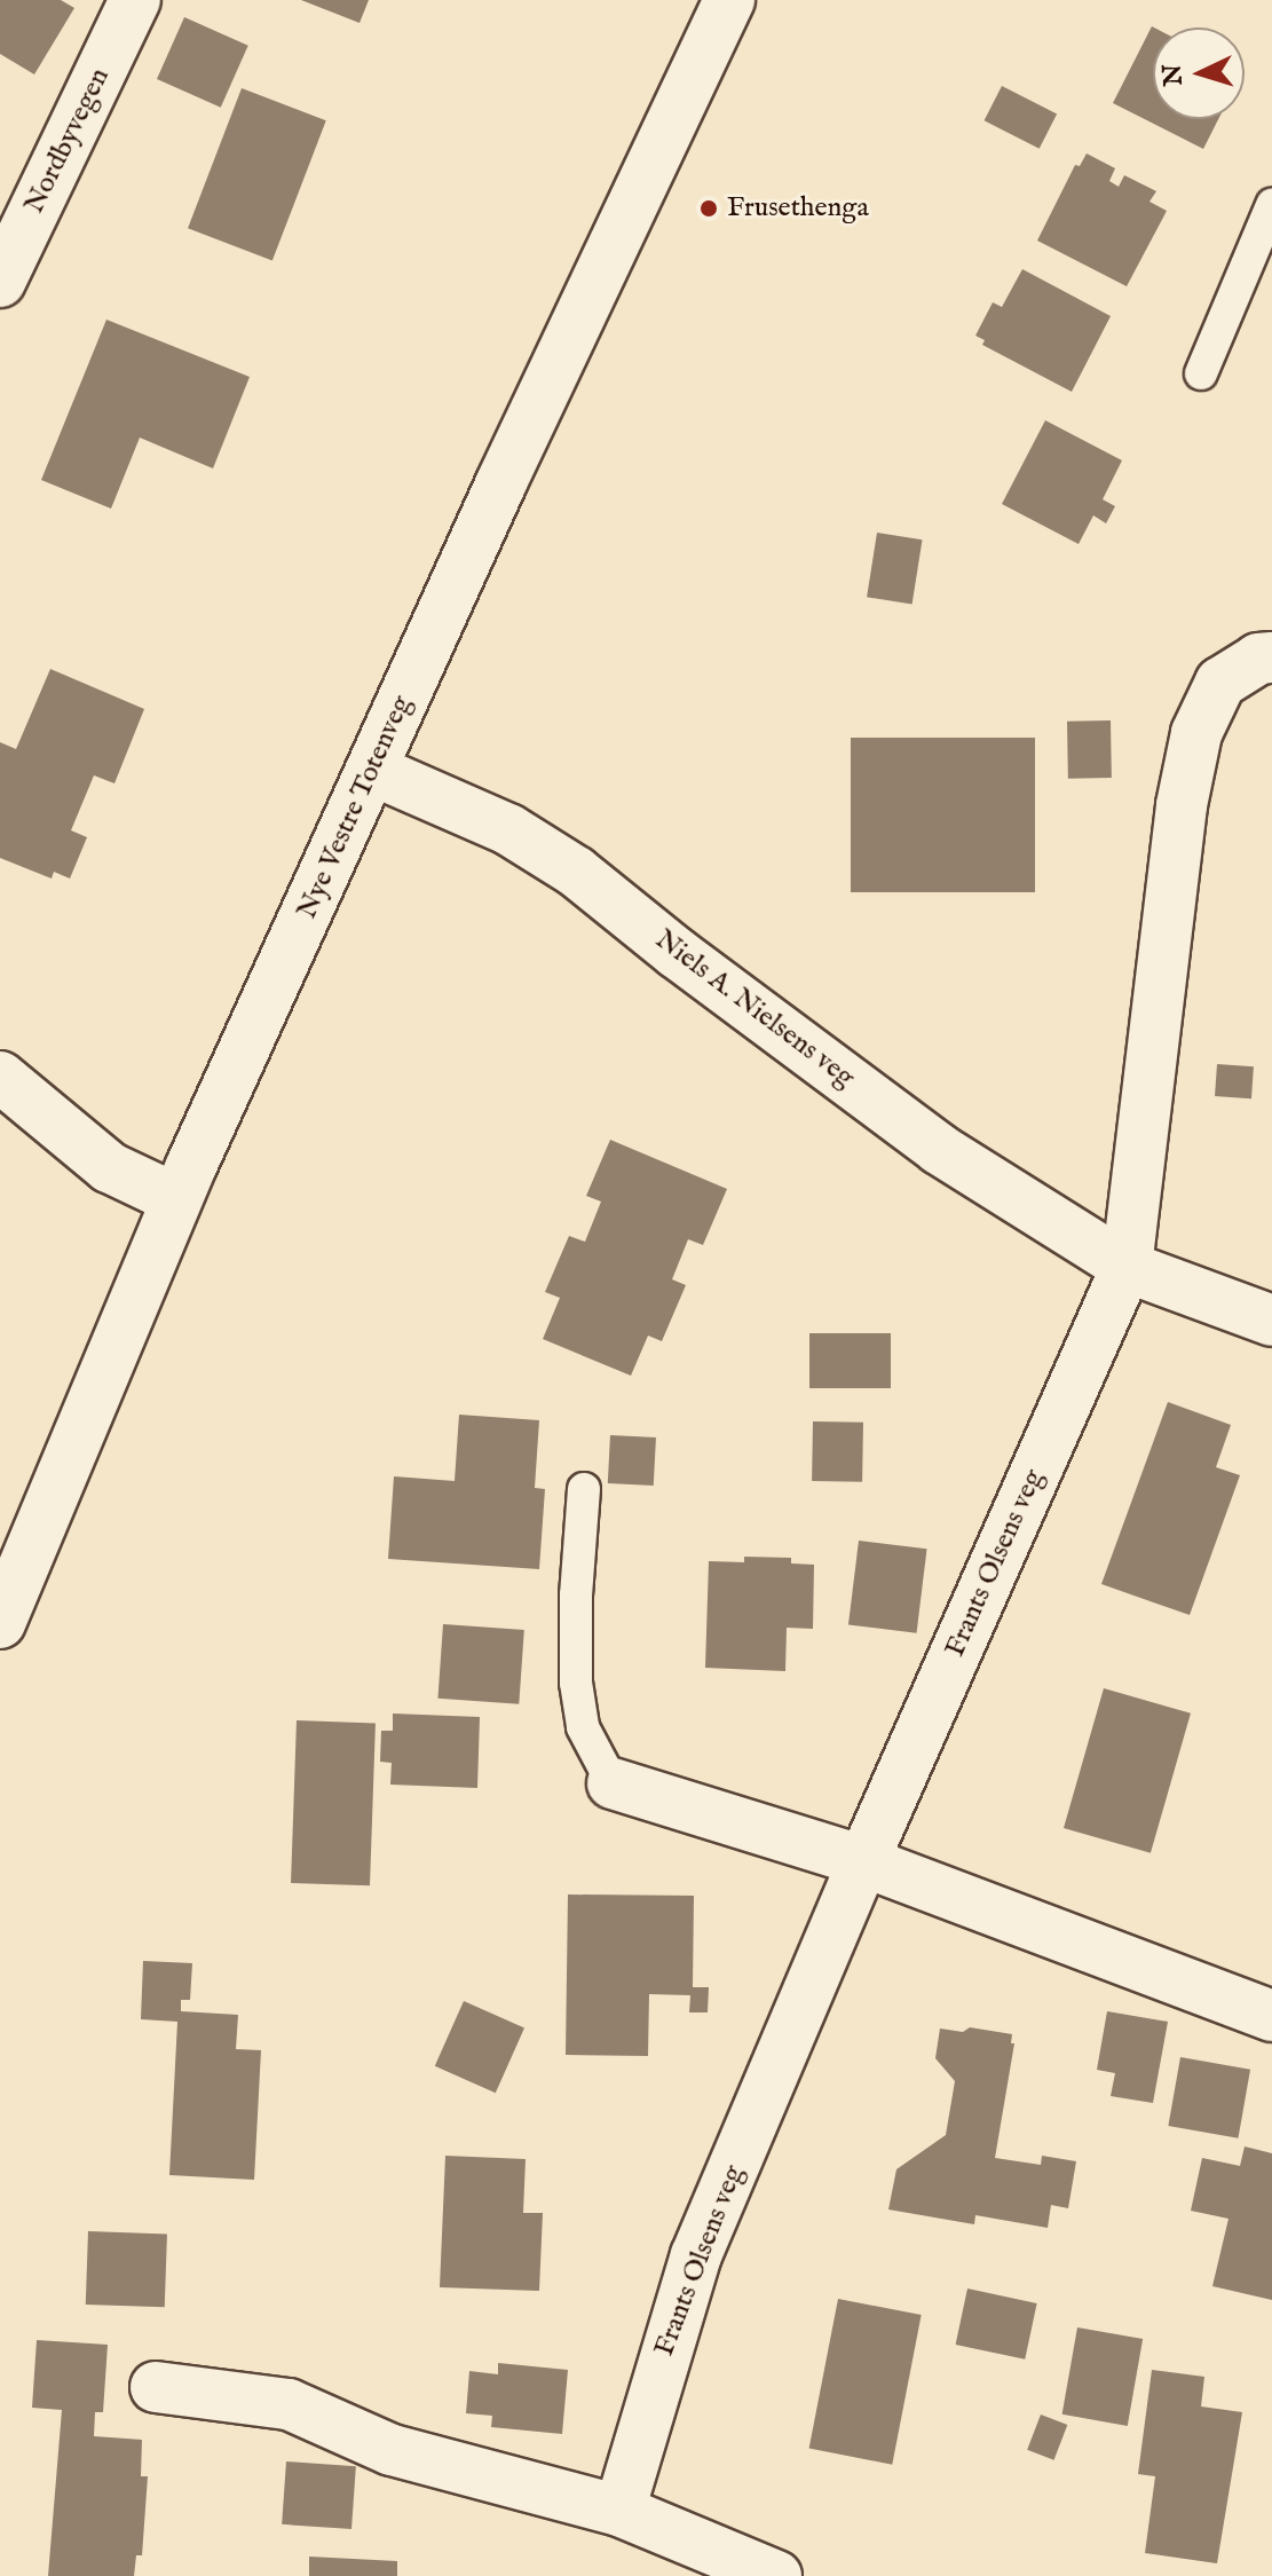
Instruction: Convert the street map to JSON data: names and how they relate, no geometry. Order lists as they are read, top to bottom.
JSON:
{
  "streets": {
    "street": [
      "Nordbyvegen",
      "Nye Vestre Totenveg",
      "Niels A. Nielsens veg",
      "Frants Olsens veg"
    ]
  },
  "crossings": [
    ["Nye Vestre Totenveg", "Niels A. Nielsens veg"],
    ["Niels A. Nielsens veg", "Frants Olsens veg"]
  ],
  "places": ["Frusethenga"],
  "north": "left"
}
